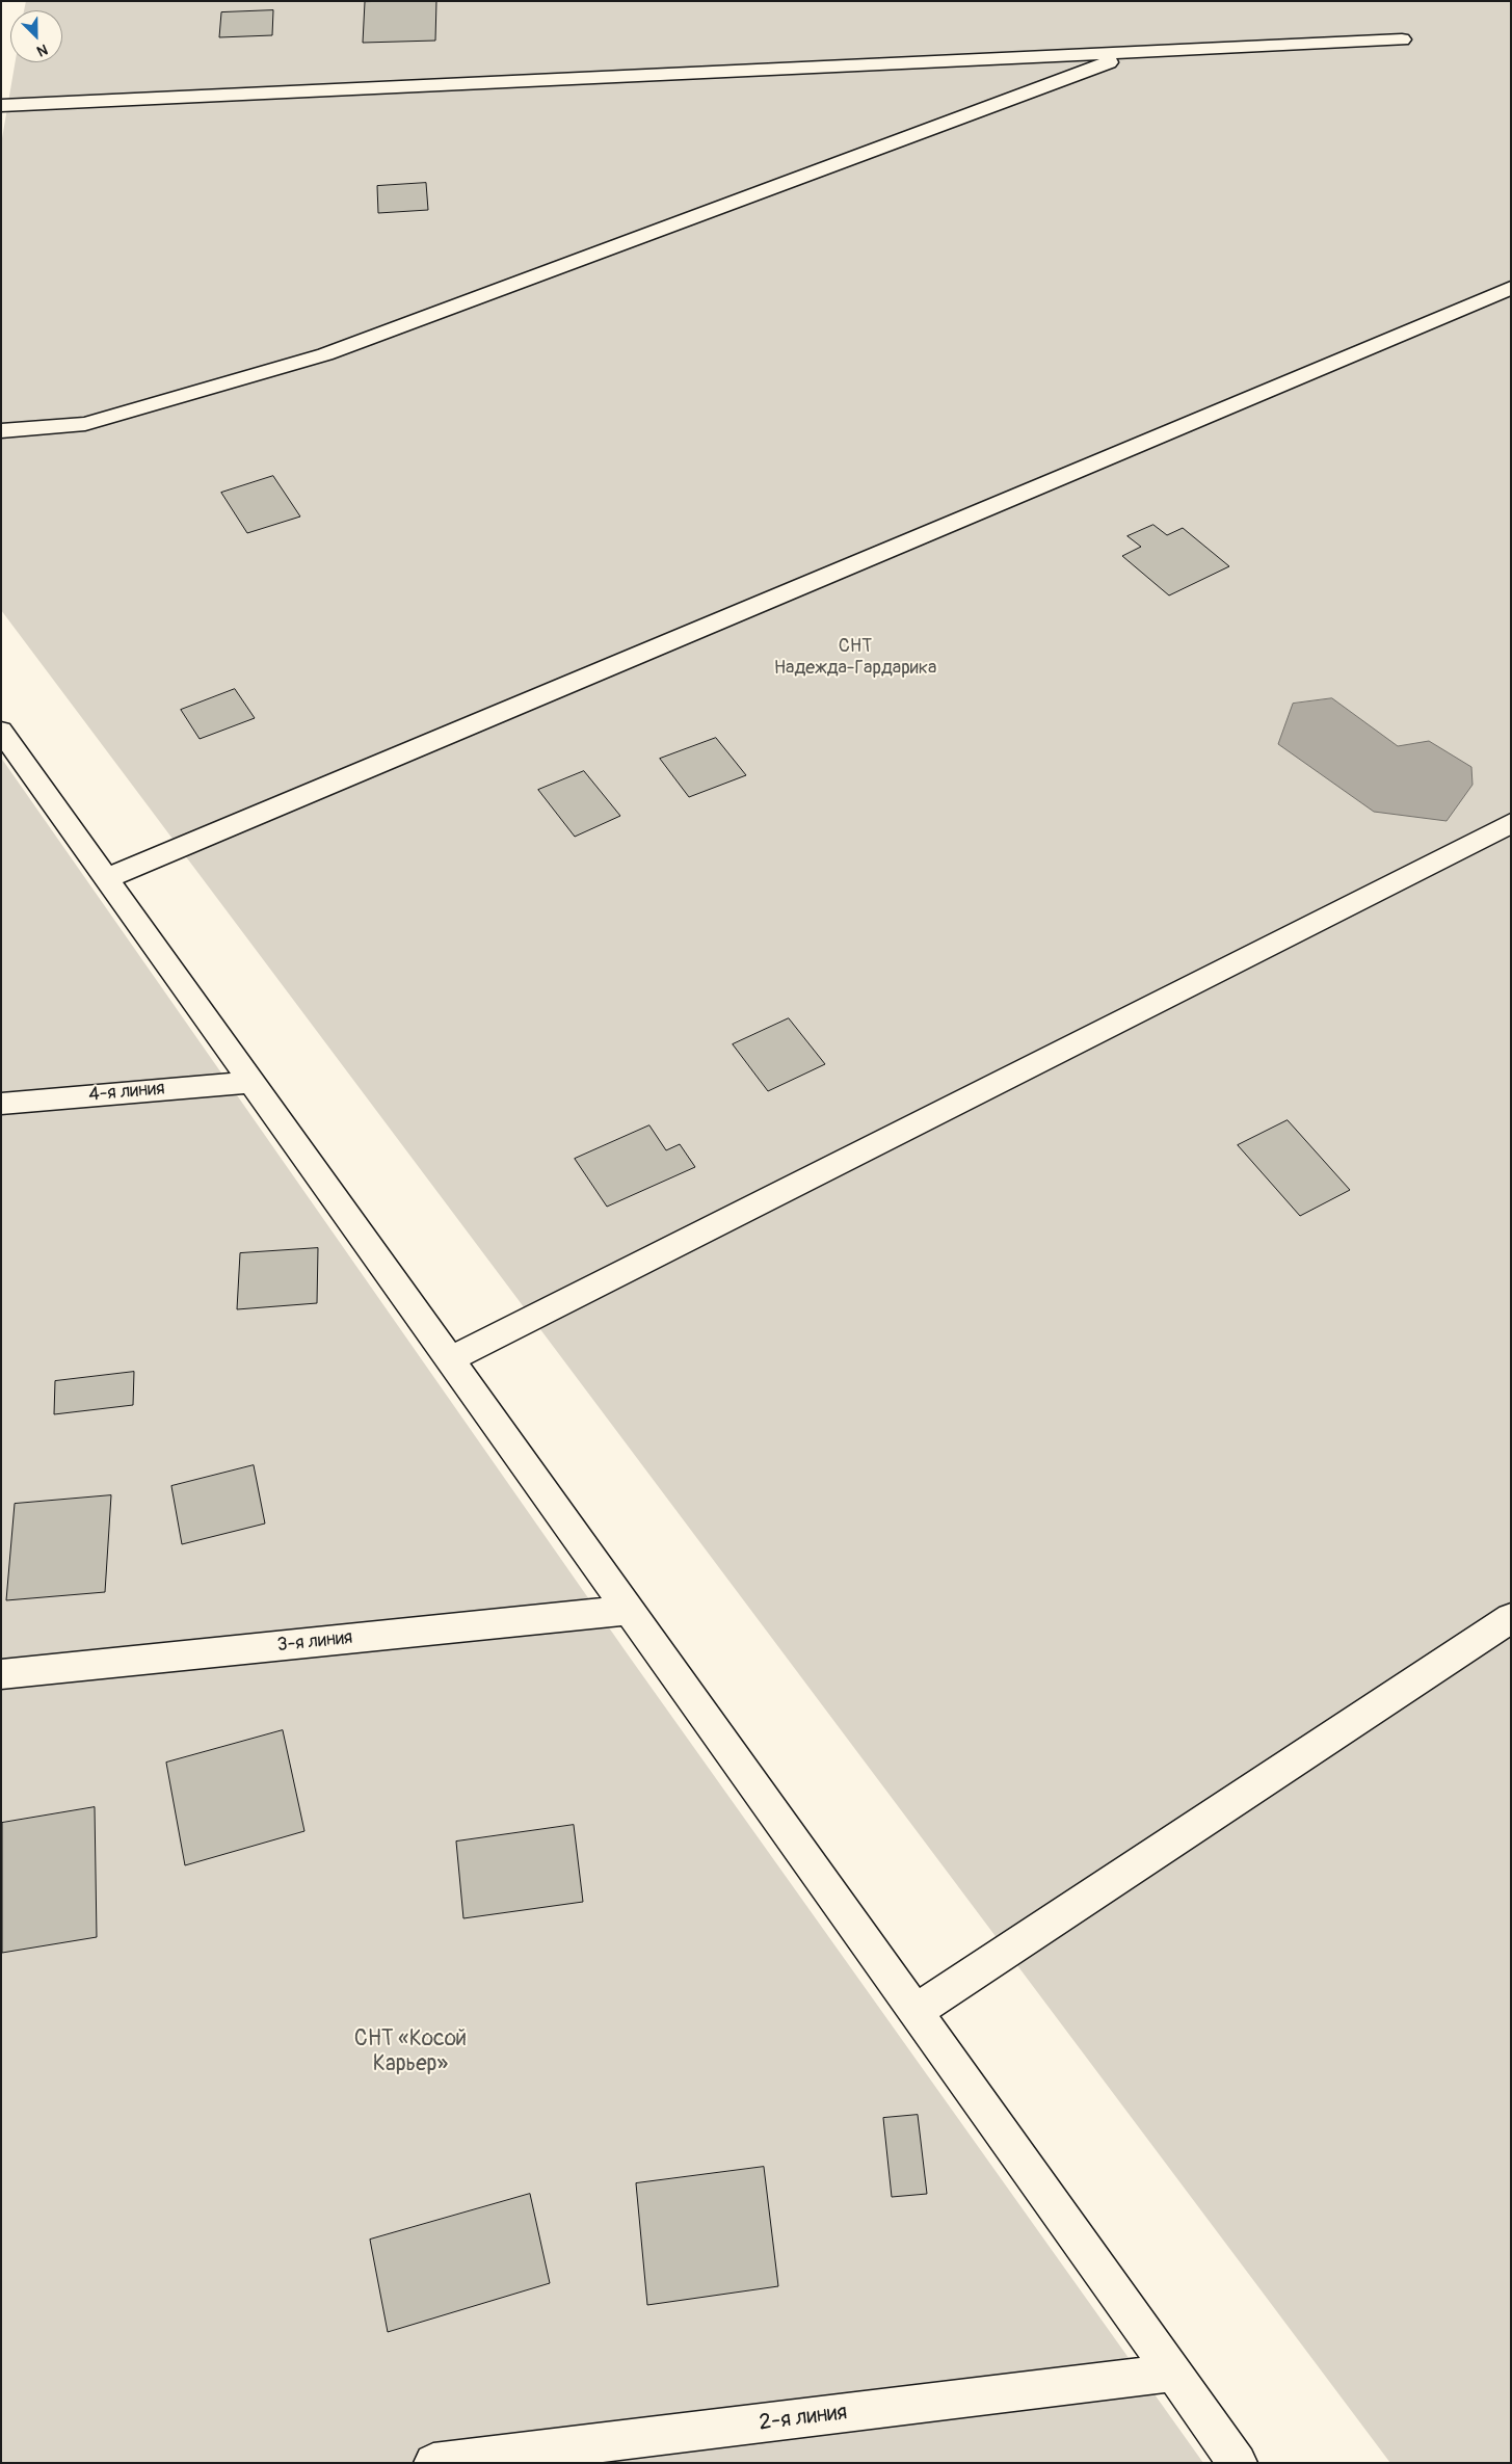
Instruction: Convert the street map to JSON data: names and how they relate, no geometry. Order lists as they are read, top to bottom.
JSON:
{
  "streets": {
    "street": ["4-я линия", "3-я линия", "2-я линия"]
  },
  "parks": ["СНТ Надежда-Гардарика", "СНТ «Косой Карьер»"],
  "north": "bottom right"
}
